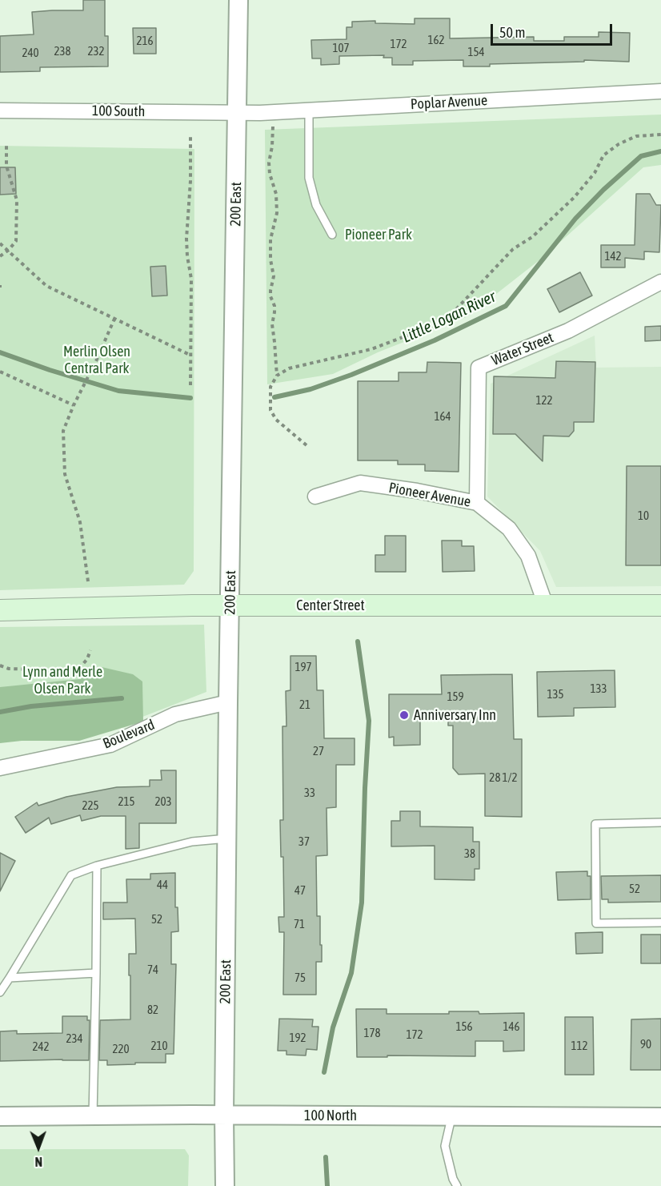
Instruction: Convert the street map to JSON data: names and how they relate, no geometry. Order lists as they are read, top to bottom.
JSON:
{
  "streets": {
    "main road": ["Center Street"],
    "street": [
      "Poplar Avenue",
      "100 South",
      "200 East",
      "Water Street",
      "Pioneer Avenue",
      "Boulevard",
      "100 North"
    ]
  },
  "crossings": [
    ["Poplar Avenue", "100 South"],
    ["Poplar Avenue", "200 East"],
    ["100 South", "200 East"],
    ["200 East", "Center Street"],
    ["200 East", "Boulevard"],
    ["200 East", "100 North"],
    ["Water Street", "Pioneer Avenue"],
    ["Pioneer Avenue", "Center Street"]
  ],
  "water": ["Little Logan River"],
  "parks": ["Pioneer Park", "Merlin Olsen Central Park", "Lynn and Merle Olsen Park"],
  "places": ["Anniversary Inn"],
  "house_numbers": [
    "162",
    "216",
    "172",
    "107",
    "238",
    "232",
    "154",
    "240",
    "142",
    "122",
    "164",
    "10",
    "197",
    "133",
    "135",
    "159",
    "21",
    "27",
    "28 1/2",
    "33",
    "215",
    "203",
    "225",
    "37",
    "38",
    "44",
    "52",
    "47",
    "52",
    "71",
    "74",
    "75",
    "82",
    "156",
    "146",
    "178",
    "172",
    "192",
    "234",
    "90",
    "210",
    "112",
    "242",
    "220"
  ],
  "scale_bar": "50 m",
  "north": "bottom"
}
